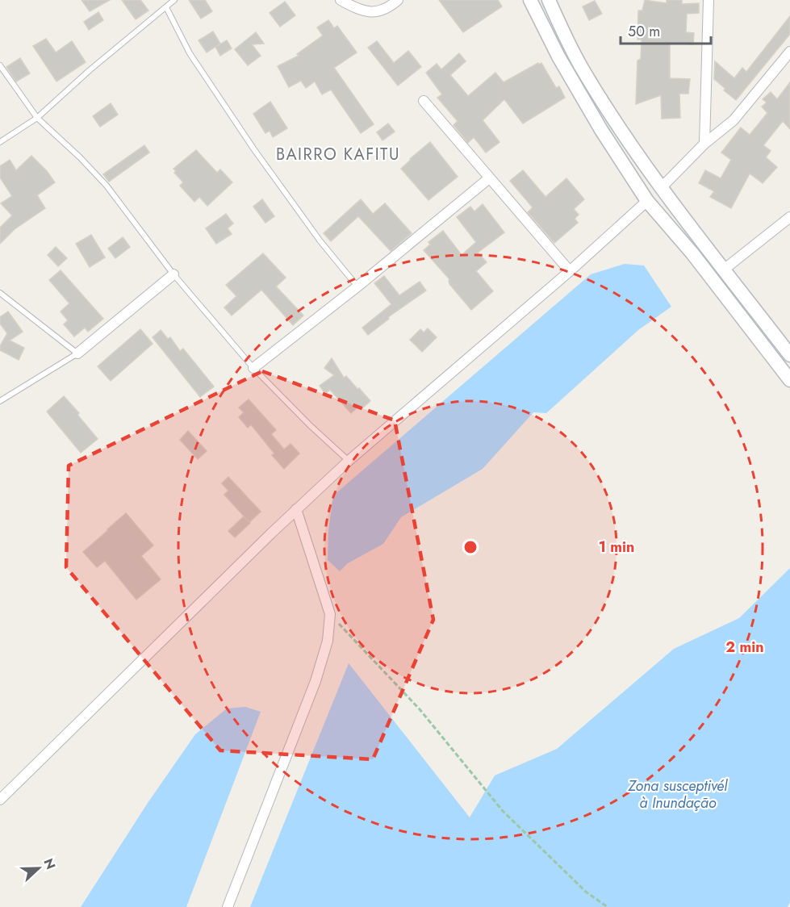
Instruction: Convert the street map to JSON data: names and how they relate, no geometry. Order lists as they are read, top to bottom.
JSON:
{
  "districts": ["BAIRRO KAFITU"],
  "water": ["Zona susceptivél à Inundação"],
  "scale_bar": "50 m",
  "north": "right",
  "rings": ["1 min", "2 min"]
}
